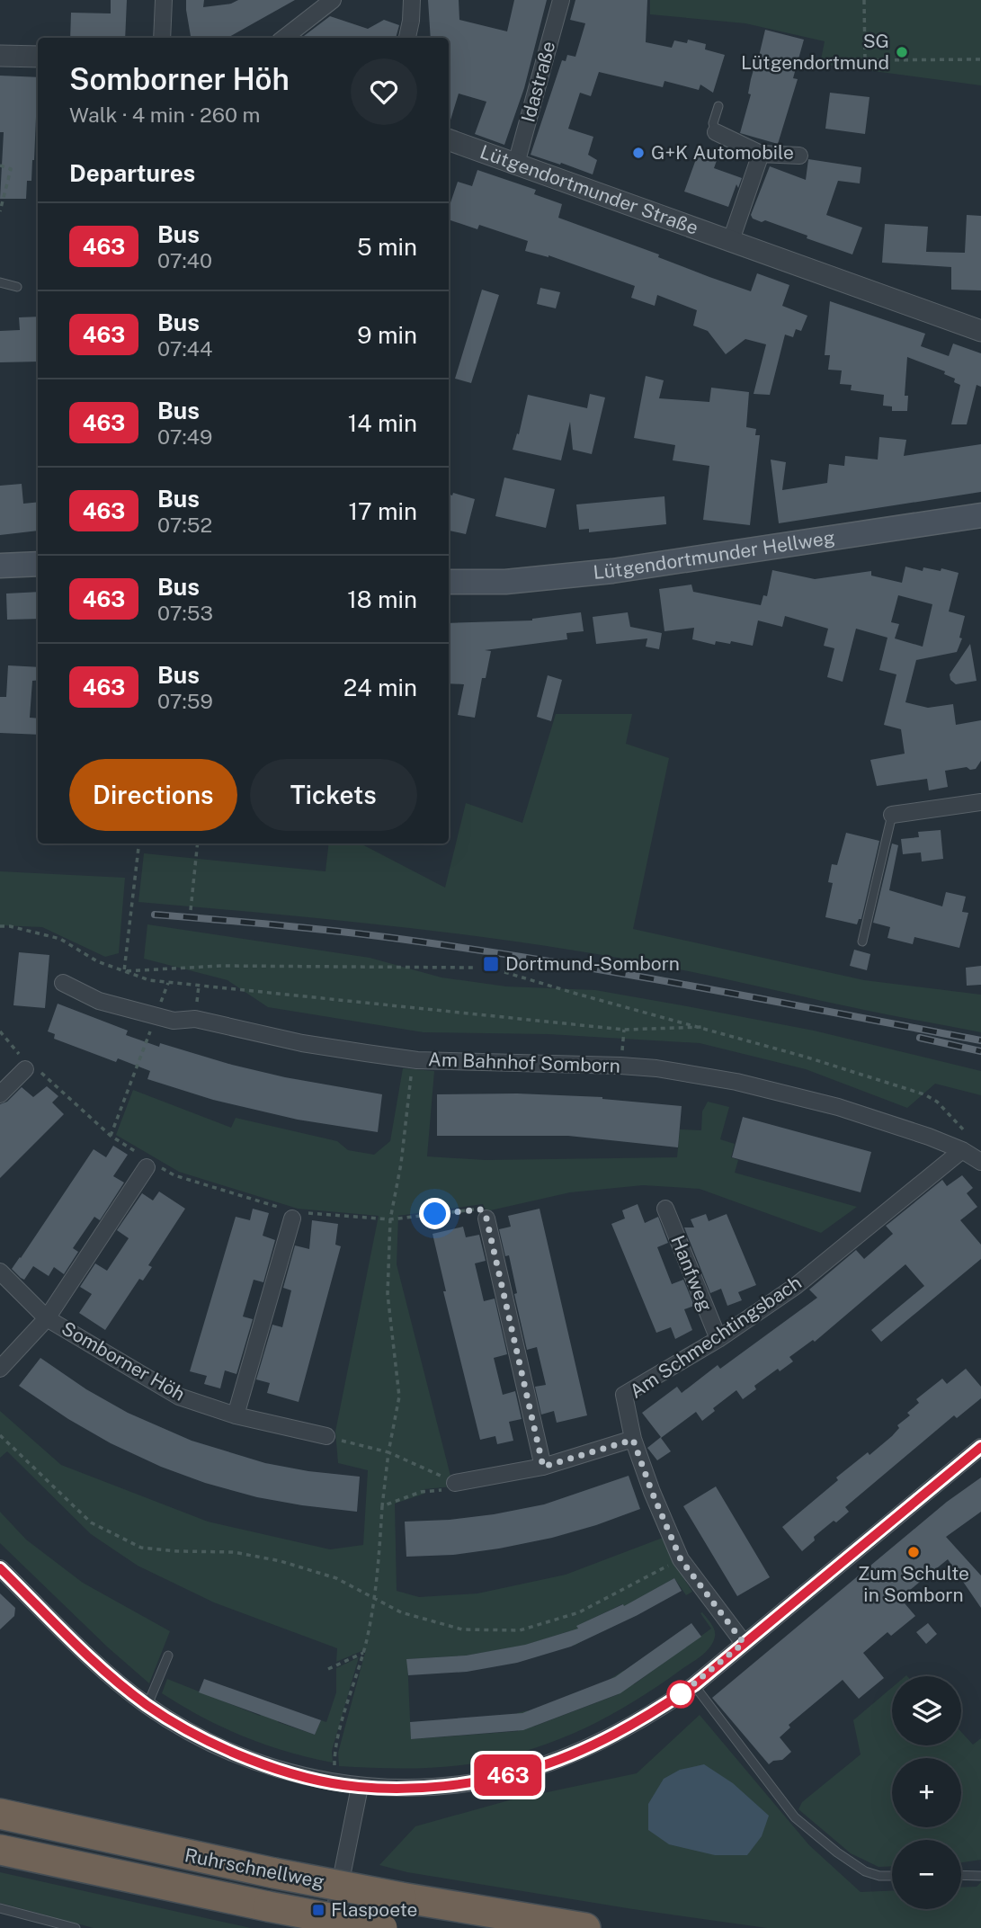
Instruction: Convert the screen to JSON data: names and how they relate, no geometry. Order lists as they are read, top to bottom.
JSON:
{
  "streets": {
    "highway": ["Ruhrschnellweg"],
    "main road": ["Lütgendortmunder Hellweg"],
    "street": [
      "Idastraße",
      "Lütgendortmunder Straße",
      "Am Bahnhof Somborn",
      "Hanfweg",
      "Am Schmechtingsbach",
      "Somborner Höh"
    ]
  },
  "crossings": [
    ["Idastraße", "Lütgendortmunder Straße"],
    ["Am Bahnhof Somborn", "Am Schmechtingsbach"],
    ["Hanfweg", "Am Schmechtingsbach"]
  ],
  "places": {
    "other": ["SG Lütgendortmund", "G+K Automobile", "Zum Schulte in Somborn"],
    "transit": ["Dortmund-Somborn", "Flaspoete"]
  },
  "lines": ["bus line 463"],
  "page": {
    "on_map": "463",
    "heading": [
      ["Somborner Höh", "Walk · 4 min · 260 m"],
      "Departures"
    ],
    "list": [
      {
        "mark": "463",
        "name": "Bus",
        "note": "07:40",
        "value": "5 min"
      },
      {
        "mark": "463",
        "name": "Bus",
        "note": "07:44",
        "value": "9 min"
      },
      {
        "mark": "463",
        "name": "Bus",
        "note": "07:49",
        "value": "14 min"
      },
      {
        "mark": "463",
        "name": "Bus",
        "note": "07:52",
        "value": "17 min"
      },
      {
        "mark": "463",
        "name": "Bus",
        "note": "07:53",
        "value": "18 min"
      },
      {
        "mark": "463",
        "name": "Bus",
        "note": "07:59",
        "value": "24 min"
      }
    ],
    "buttons": ["Directions", "Tickets"],
    "map_buttons": ["+", "−"]
  }
}
